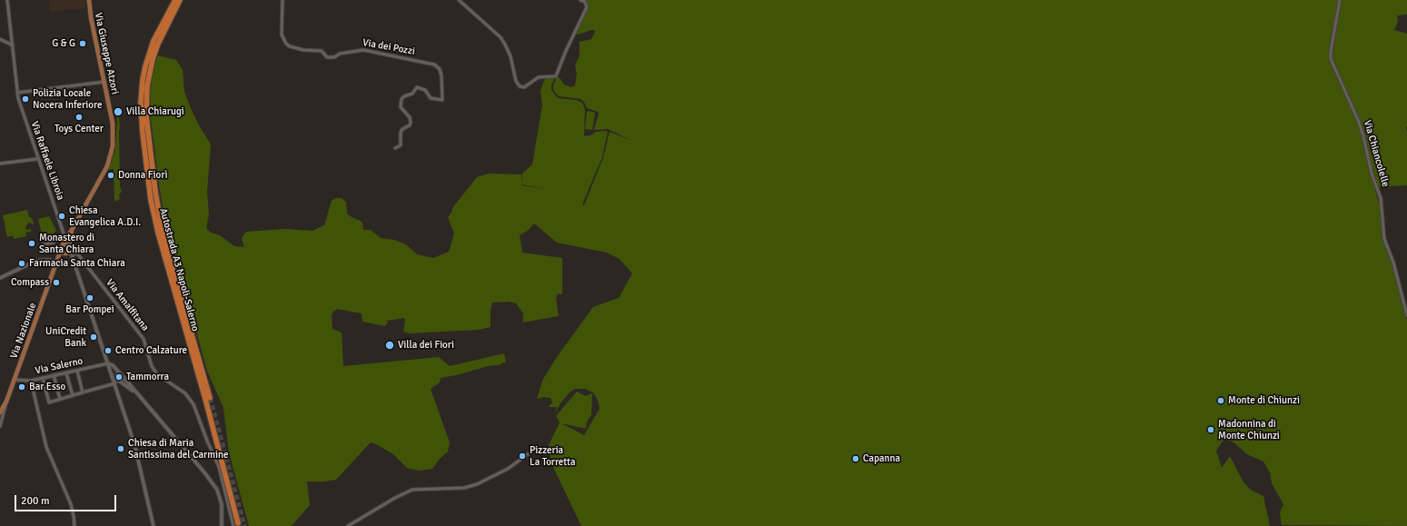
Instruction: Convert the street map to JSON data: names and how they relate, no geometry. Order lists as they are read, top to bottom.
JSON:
{
  "streets": {
    "highway": ["Autostrada A3 Napoli-Salerno"],
    "main road": ["Via Giuseppe Atzori", "Via Nazionale"],
    "street": [
      "Via dei Pozzi",
      "Via Chiancolelle",
      "Via Raffaele Libroia",
      "Via Amalfitana",
      "Via Salerno"
    ]
  },
  "crossings": [
    ["Via Giuseppe Atzori", "Via Raffaele Libroia"],
    ["Via Giuseppe Atzori", "Via Amalfitana"],
    ["Via Giuseppe Atzori", "Via Nazionale"],
    ["Autostrada A3 Napoli-Salerno", "Via Amalfitana"],
    ["Via Nazionale", "Via Salerno"]
  ],
  "places": [
    "G & G",
    "Polizia Locale Nocera Inferiore",
    "Villa Chiarugi",
    "Toys Center",
    "Donna Fiorì",
    "Chiesa Evangelica A.D.I.",
    "Monastero di Santa Chiara",
    "Farmacia Santa Chiara",
    "Compass",
    "Bar Pompei",
    "UniCredit Bank",
    "Villa dei Fiori",
    "Centro Calzature",
    "Tammorra",
    "Bar Esso",
    "Monte di Chiunzi",
    "Madonnina di Monte Chiunzi",
    "Chiesa di Maria Santissima del Carmine",
    "Pizzeria La Torretta",
    "Capanna"
  ],
  "scale_bar": "200 m"
}
